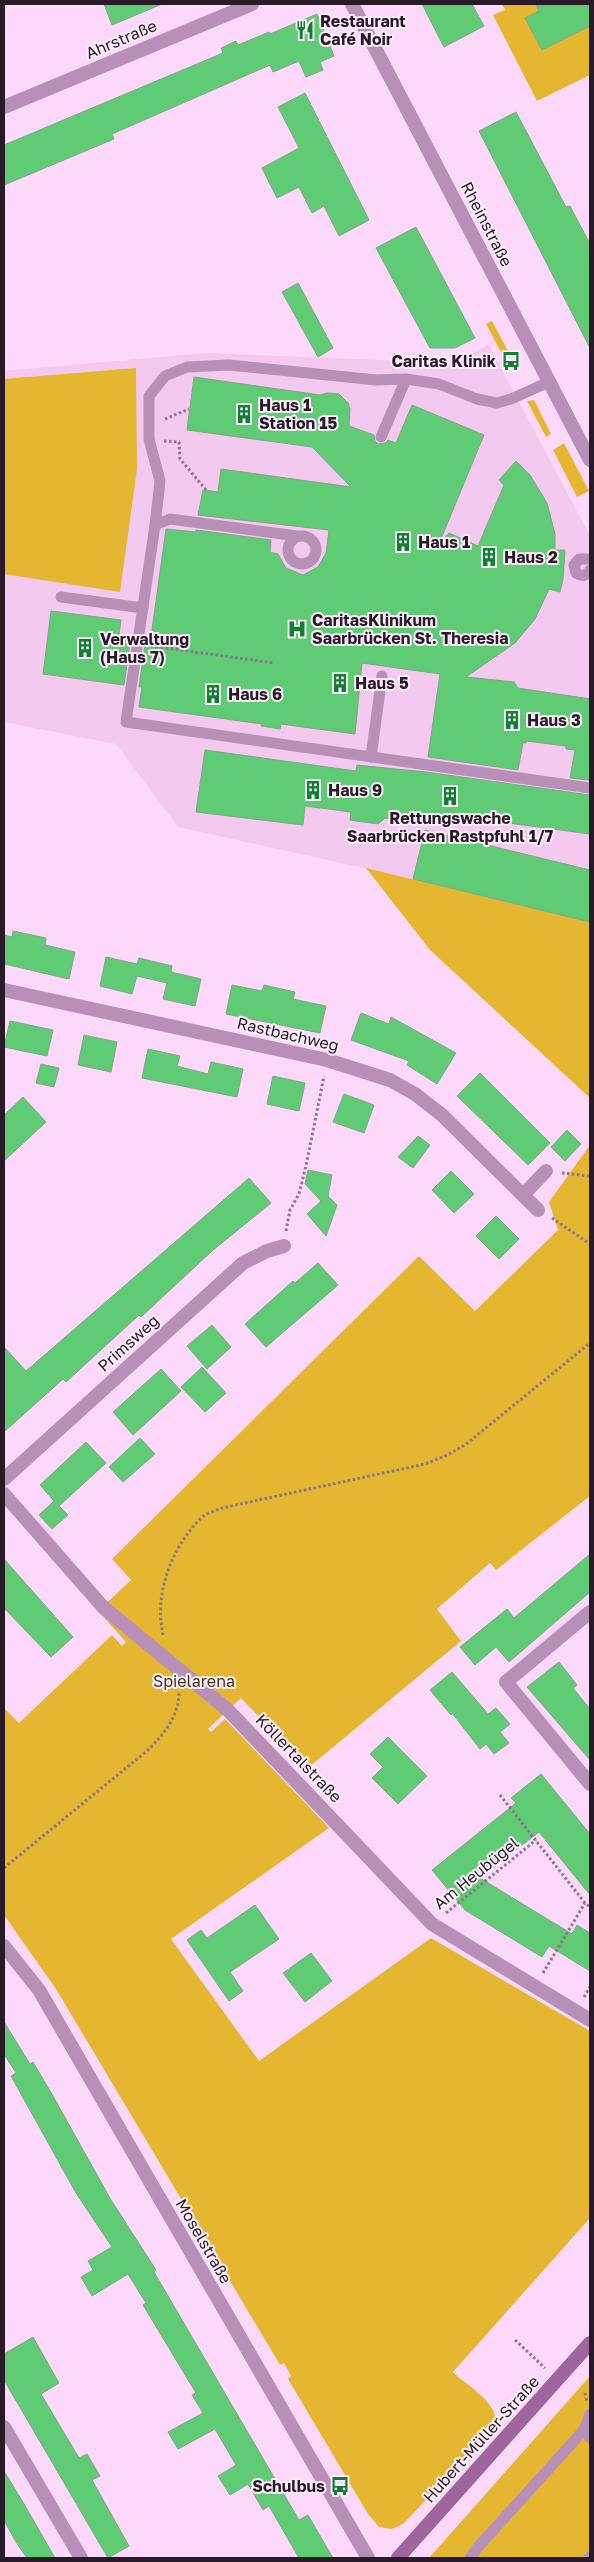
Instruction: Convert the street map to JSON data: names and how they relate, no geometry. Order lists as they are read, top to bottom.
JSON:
{
  "streets": {
    "main road": ["Hubert-Müller-Straße"],
    "street": [
      "Ahrstraße",
      "Rheinstraße",
      "Rastbachweg",
      "Primsweg",
      "Köllertalstraße",
      "Moselstraße"
    ],
    "path": ["Am Heubügel"]
  },
  "crossings": [
    ["Köllertalstraße", "Am Heubügel"]
  ],
  "parks": ["Spielarena"],
  "places": {
    "restaurant": ["Restaurant Café Noir"],
    "bus stop": ["Caritas Klinik", "Schulbus"],
    "building": [
      "Haus 1 Station 15",
      "Haus 1",
      "Haus 2",
      "Verwaltung (Haus 7)",
      "Haus 5",
      "Haus 6",
      "Haus 3",
      "Haus 9",
      "Rettungswache Saarbrücken Rastpfuhl 1/7"
    ],
    "hospital": ["CaritasKlinikum Saarbrücken St. Theresia"]
  }
}
